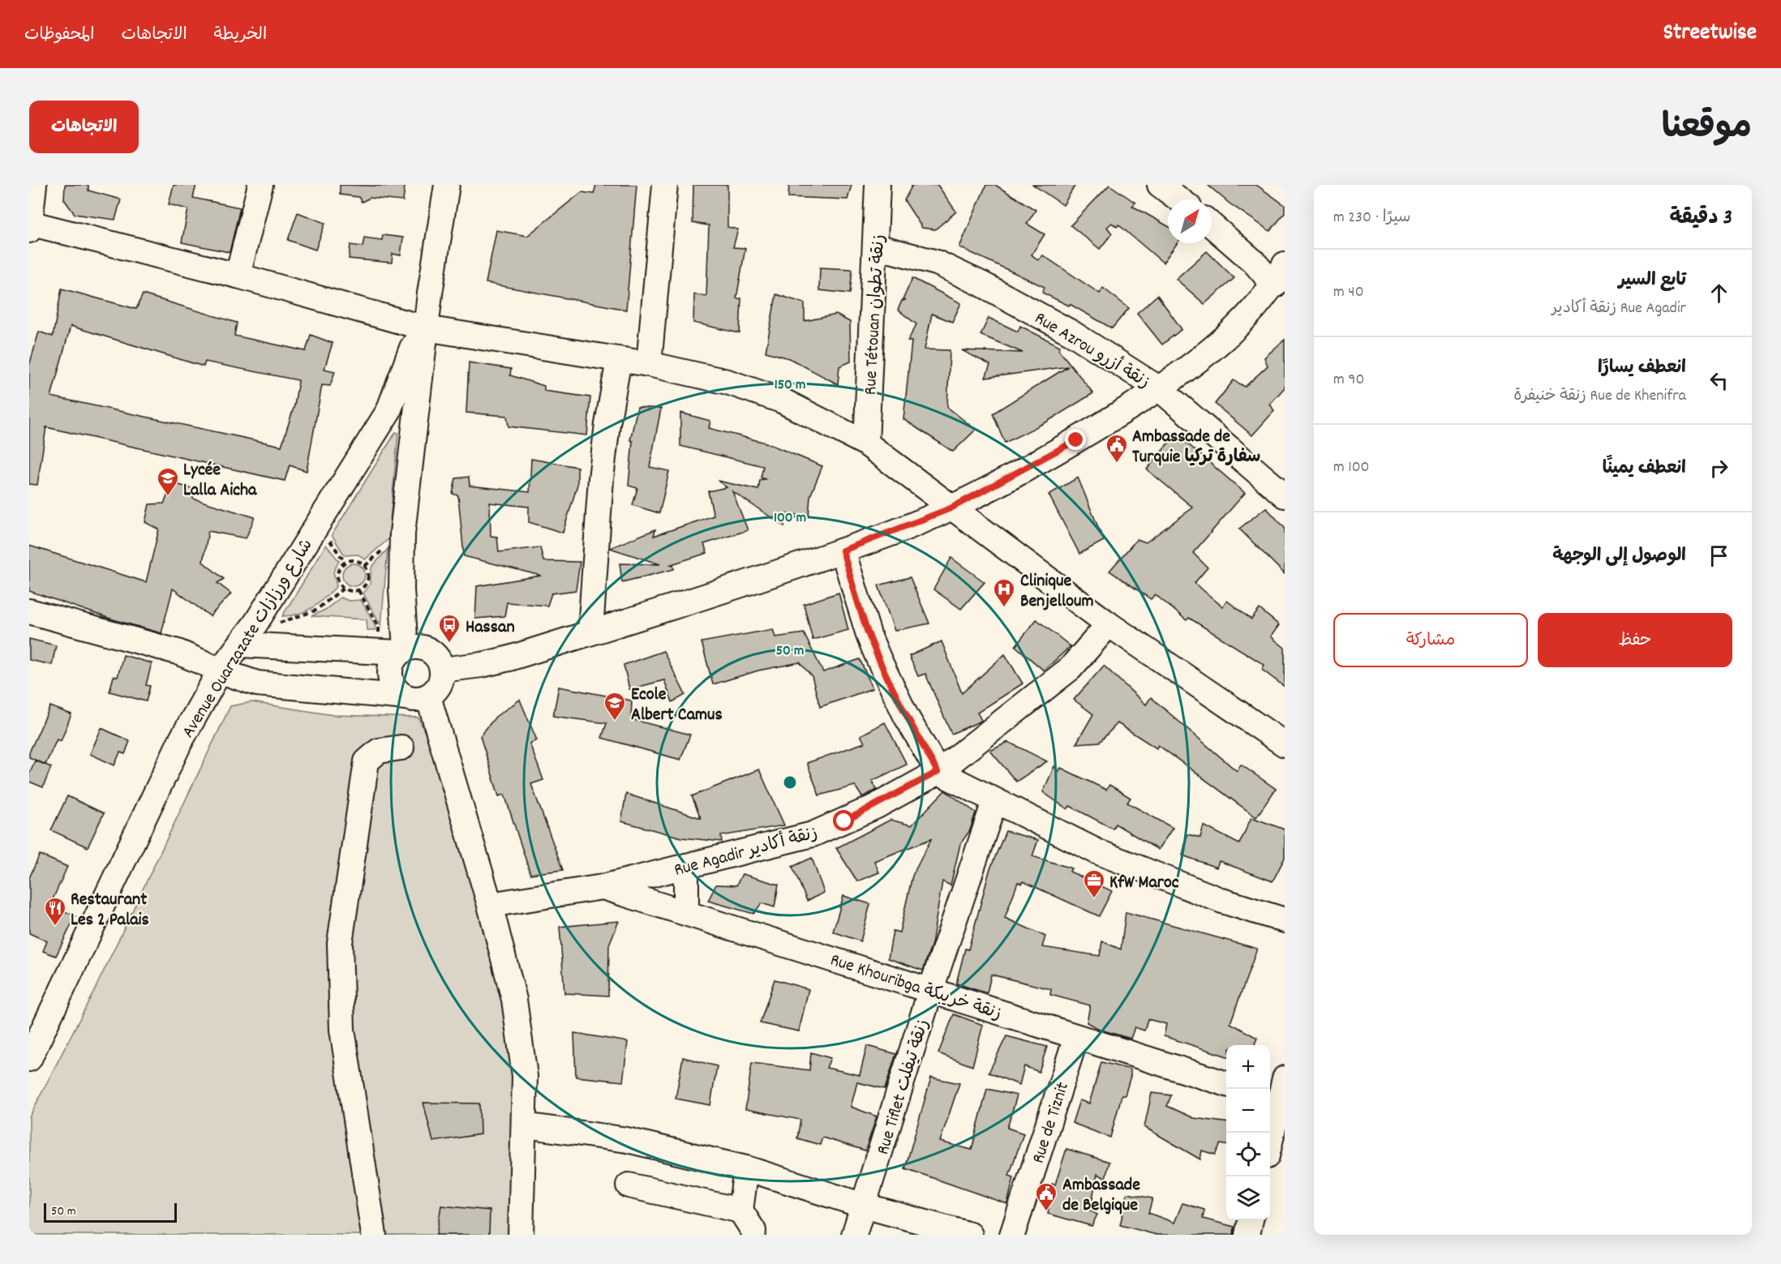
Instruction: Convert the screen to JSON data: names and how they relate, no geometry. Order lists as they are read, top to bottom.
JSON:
{
  "streets": {
    "street": [
      "Rue Tétouan زنقة تطوان",
      "Rue Azrou زنقة أزرو",
      "Avenue Ouarzazate شارع ورزازات",
      "Rue Agadir زنقة أكادير",
      "Rue Khouribga زنقة خريبكة",
      "Rue Tiflet زنقة تيفلت",
      "Rue de Tiznit"
    ]
  },
  "crossings": [
    ["Rue Tétouan زنقة تطوان", "Rue Azrou زنقة أزرو"],
    ["Rue Agadir زنقة أكادير", "Rue Khouribga زنقة خريبكة"],
    ["Rue Khouribga زنقة خريبكة", "Rue Tiflet زنقة تيفلت"],
    ["Rue Khouribga زنقة خريبكة", "Rue de Tiznit"]
  ],
  "places": {
    "public building": ["Ambassade de Turquie سفارة تركيا", "Ambassade de Belgique"],
    "school or university": ["Lycée Lalla Aicha", "Ecole Albert Camus"],
    "hospital": ["Clinique Benjelloum"],
    "bus stop": ["Hassan"],
    "office": ["KfW Maroc"],
    "restaurant": ["Restaurant Les 2 Palais"]
  },
  "scale_bar": "50 m",
  "north": "top right",
  "page": {
    "header": "Streetwise",
    "nav": ["الخريطة", "الاتجاهات", "المحفوظات"],
    "title": "موقعنا",
    "buttons": [
      "الاتجاهات",
      ["حفظ", "مشاركة"]
    ],
    "heading": ["3 دقيقة", "سيرًا · 230 m"],
    "list": [
      ["تابع السير", "Rue Agadir زنقة أكادير", "40 m"],
      ["انعطف يسارًا", "Rue de Khenifra زنقة خنيفرة", "90 m"],
      ["انعطف يمينًا", "100 m"],
      "الوصول إلى الوجهة"
    ],
    "map_buttons": ["+", "−"],
    "scale": "50 m"
  },
  "rings": ["150 m", "100 m", "50 m"]
}
